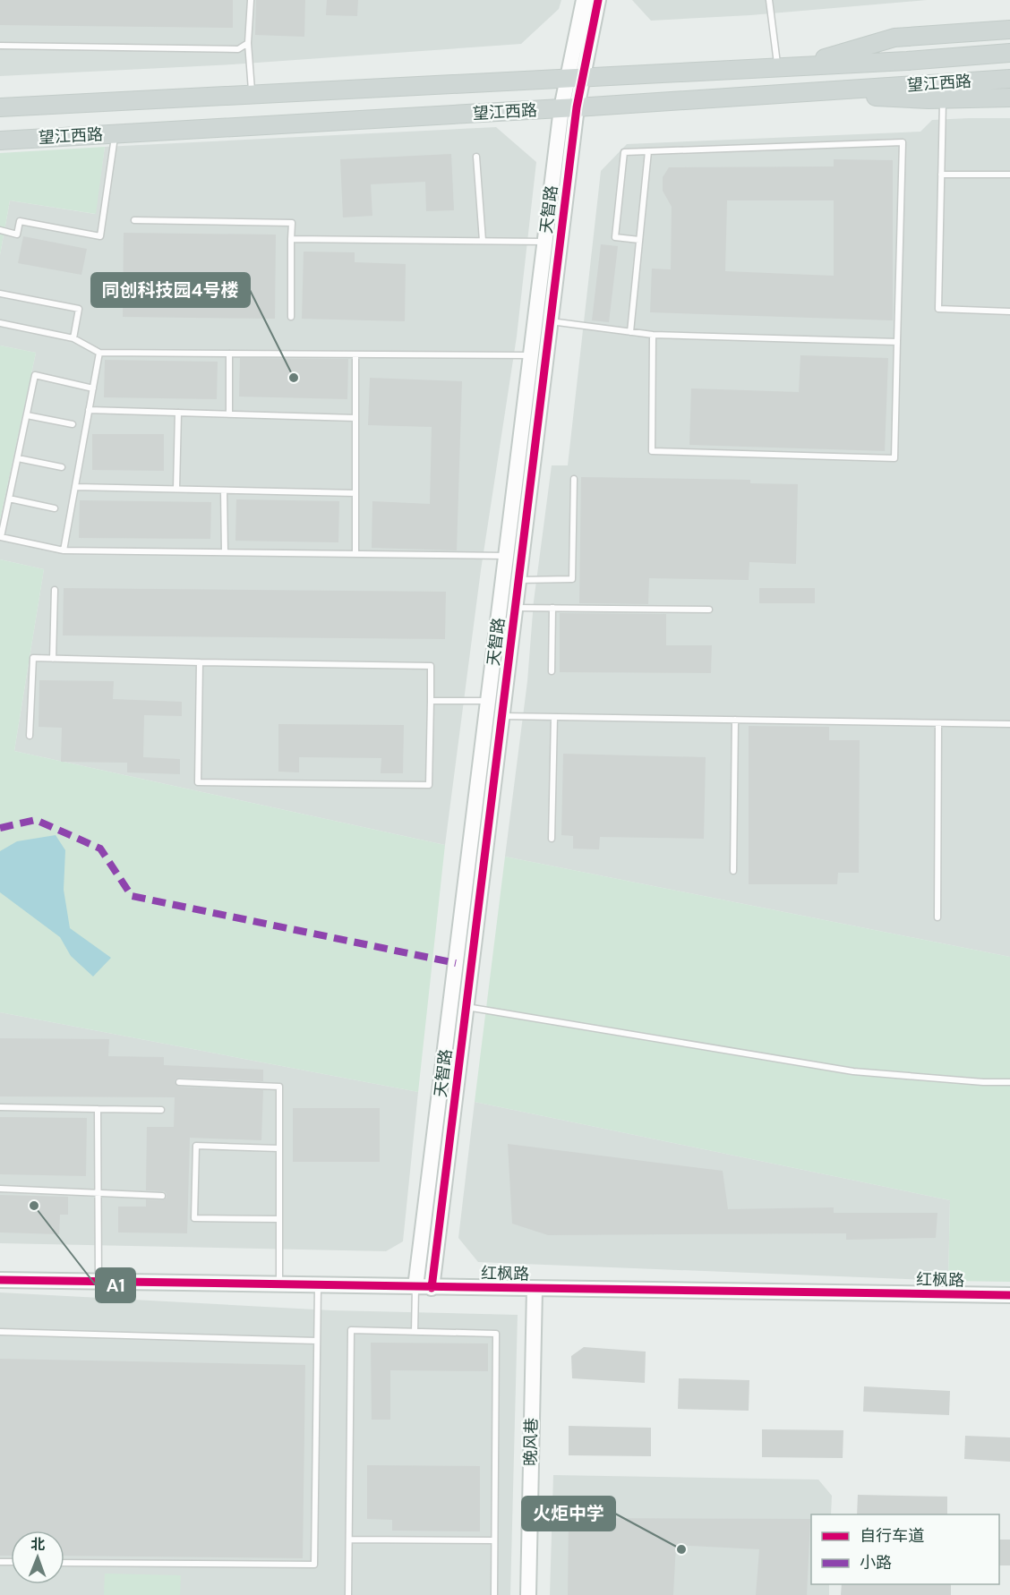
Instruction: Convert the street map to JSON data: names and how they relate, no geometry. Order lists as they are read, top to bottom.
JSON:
{
  "streets": {
    "main road": ["望江西路"],
    "street": ["天智路", "红枫路", "晚风巷"]
  },
  "crossings": [
    ["望江西路", "天智路"],
    ["天智路", "红枫路"],
    ["红枫路", "晚风巷"]
  ],
  "places": ["同创科技园4号楼", "A1", "火炬中学"],
  "legend": ["自行车道", "小路"],
  "north": "top"
}
